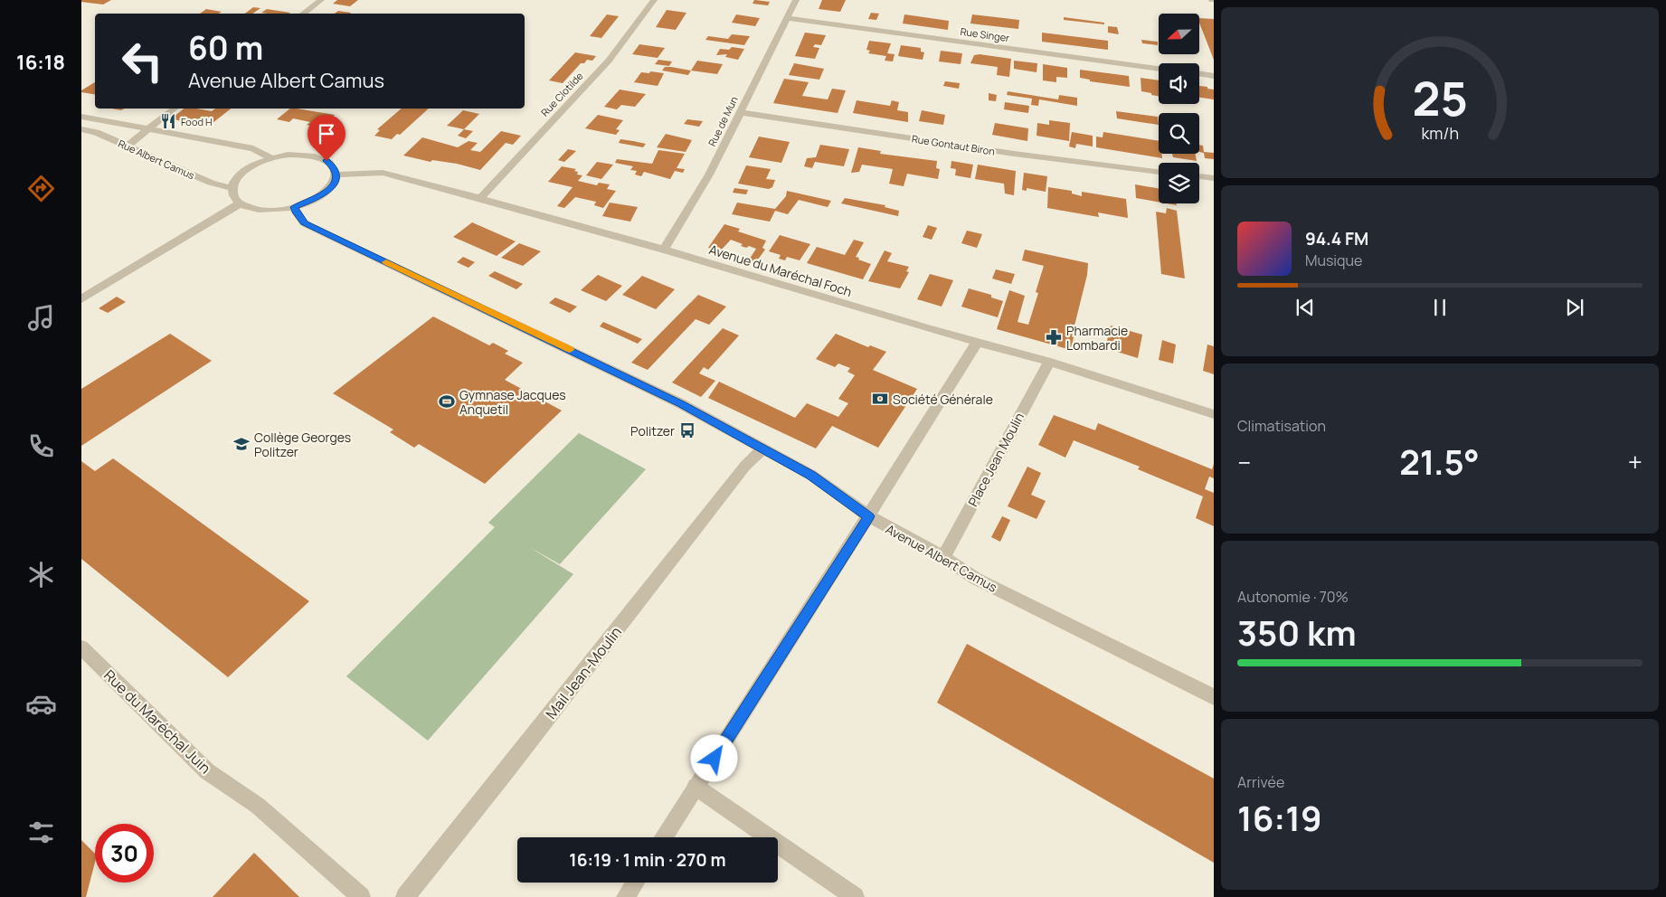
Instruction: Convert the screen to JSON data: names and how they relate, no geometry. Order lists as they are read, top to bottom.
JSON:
{
  "streets": {
    "street": [
      "Rue Singer",
      "Rue Clotilde",
      "Rue de Mun",
      "Rue Gontaut Biron",
      "Rue Albert Camus",
      "Avenue du Maréchal Foch",
      "Place Jean Moulin",
      "Avenue Albert Camus",
      "Mail Jean-Moulin",
      "Rue du Maréchal Juin"
    ]
  },
  "crossings": [
    ["Rue Singer", "Rue de Mun"],
    ["Rue Clotilde", "Avenue du Maréchal Foch"],
    ["Rue de Mun", "Rue Gontaut Biron"],
    ["Rue de Mun", "Avenue du Maréchal Foch"],
    ["Avenue du Maréchal Foch", "Place Jean Moulin"],
    ["Place Jean Moulin", "Avenue Albert Camus"],
    ["Avenue Albert Camus", "Mail Jean-Moulin"]
  ],
  "places": {
    "restaurant": ["Food H"],
    "pharmacy": ["Pharmacie Lombardi"],
    "bank": ["Société Générale"],
    "sports": ["Gymnase Jacques Anquetil"],
    "bus stop": ["Politzer"],
    "school or university": ["Collège Georges Politzer"]
  },
  "north": "left",
  "page": {
    "tabs": "16:18",
    "turn": ["60 m", "Avenue Albert Camus"],
    "song": ["94.4 FM", "Musique"],
    "tile": [
      "Climatisation",
      ["Autonomie · 70%", "350 km"],
      ["Arrivée", "16:19"]
    ],
    "heat": ["−", "21.5°", "+"],
    "limit": "30",
    "trip": "16:19 · 1 min · 270 m",
    "gauge": ["25", "km/h"]
  }
}
